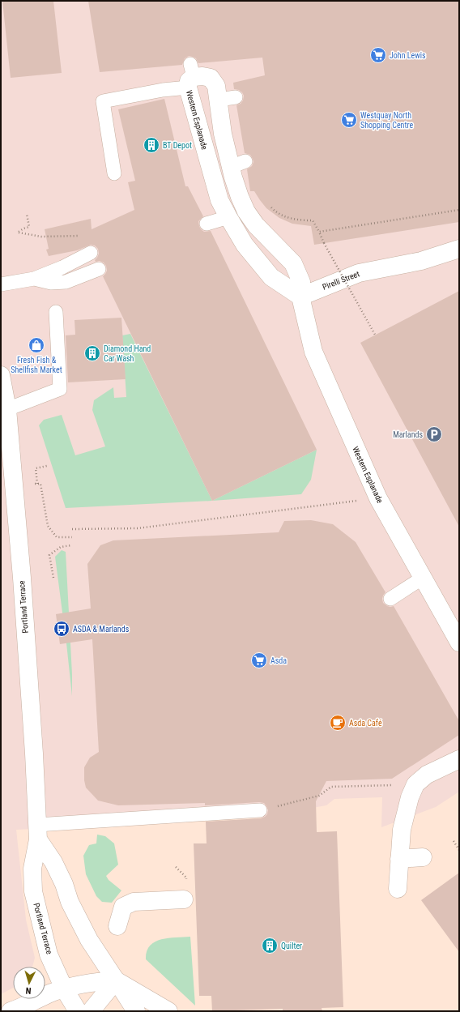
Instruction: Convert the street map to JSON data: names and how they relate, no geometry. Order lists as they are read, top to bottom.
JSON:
{
  "streets": {
    "street": ["Western Esplanade", "Pirelli Street", "Portland Terrace"]
  },
  "crossings": [
    ["Western Esplanade", "Pirelli Street"]
  ],
  "places": {
    "supermarket": ["John Lewis", "Westquay North Shopping Centre", "Asda"],
    "building": ["BT Depot", "Diamond Hand Car Wash", "Quilter"],
    "shop": ["Fresh Fish & Shellfish Market"],
    "parking": ["Marlands"],
    "bus stop": ["ASDA & Marlands"],
    "cafe": ["Asda Café"]
  },
  "north": "bottom"
}
